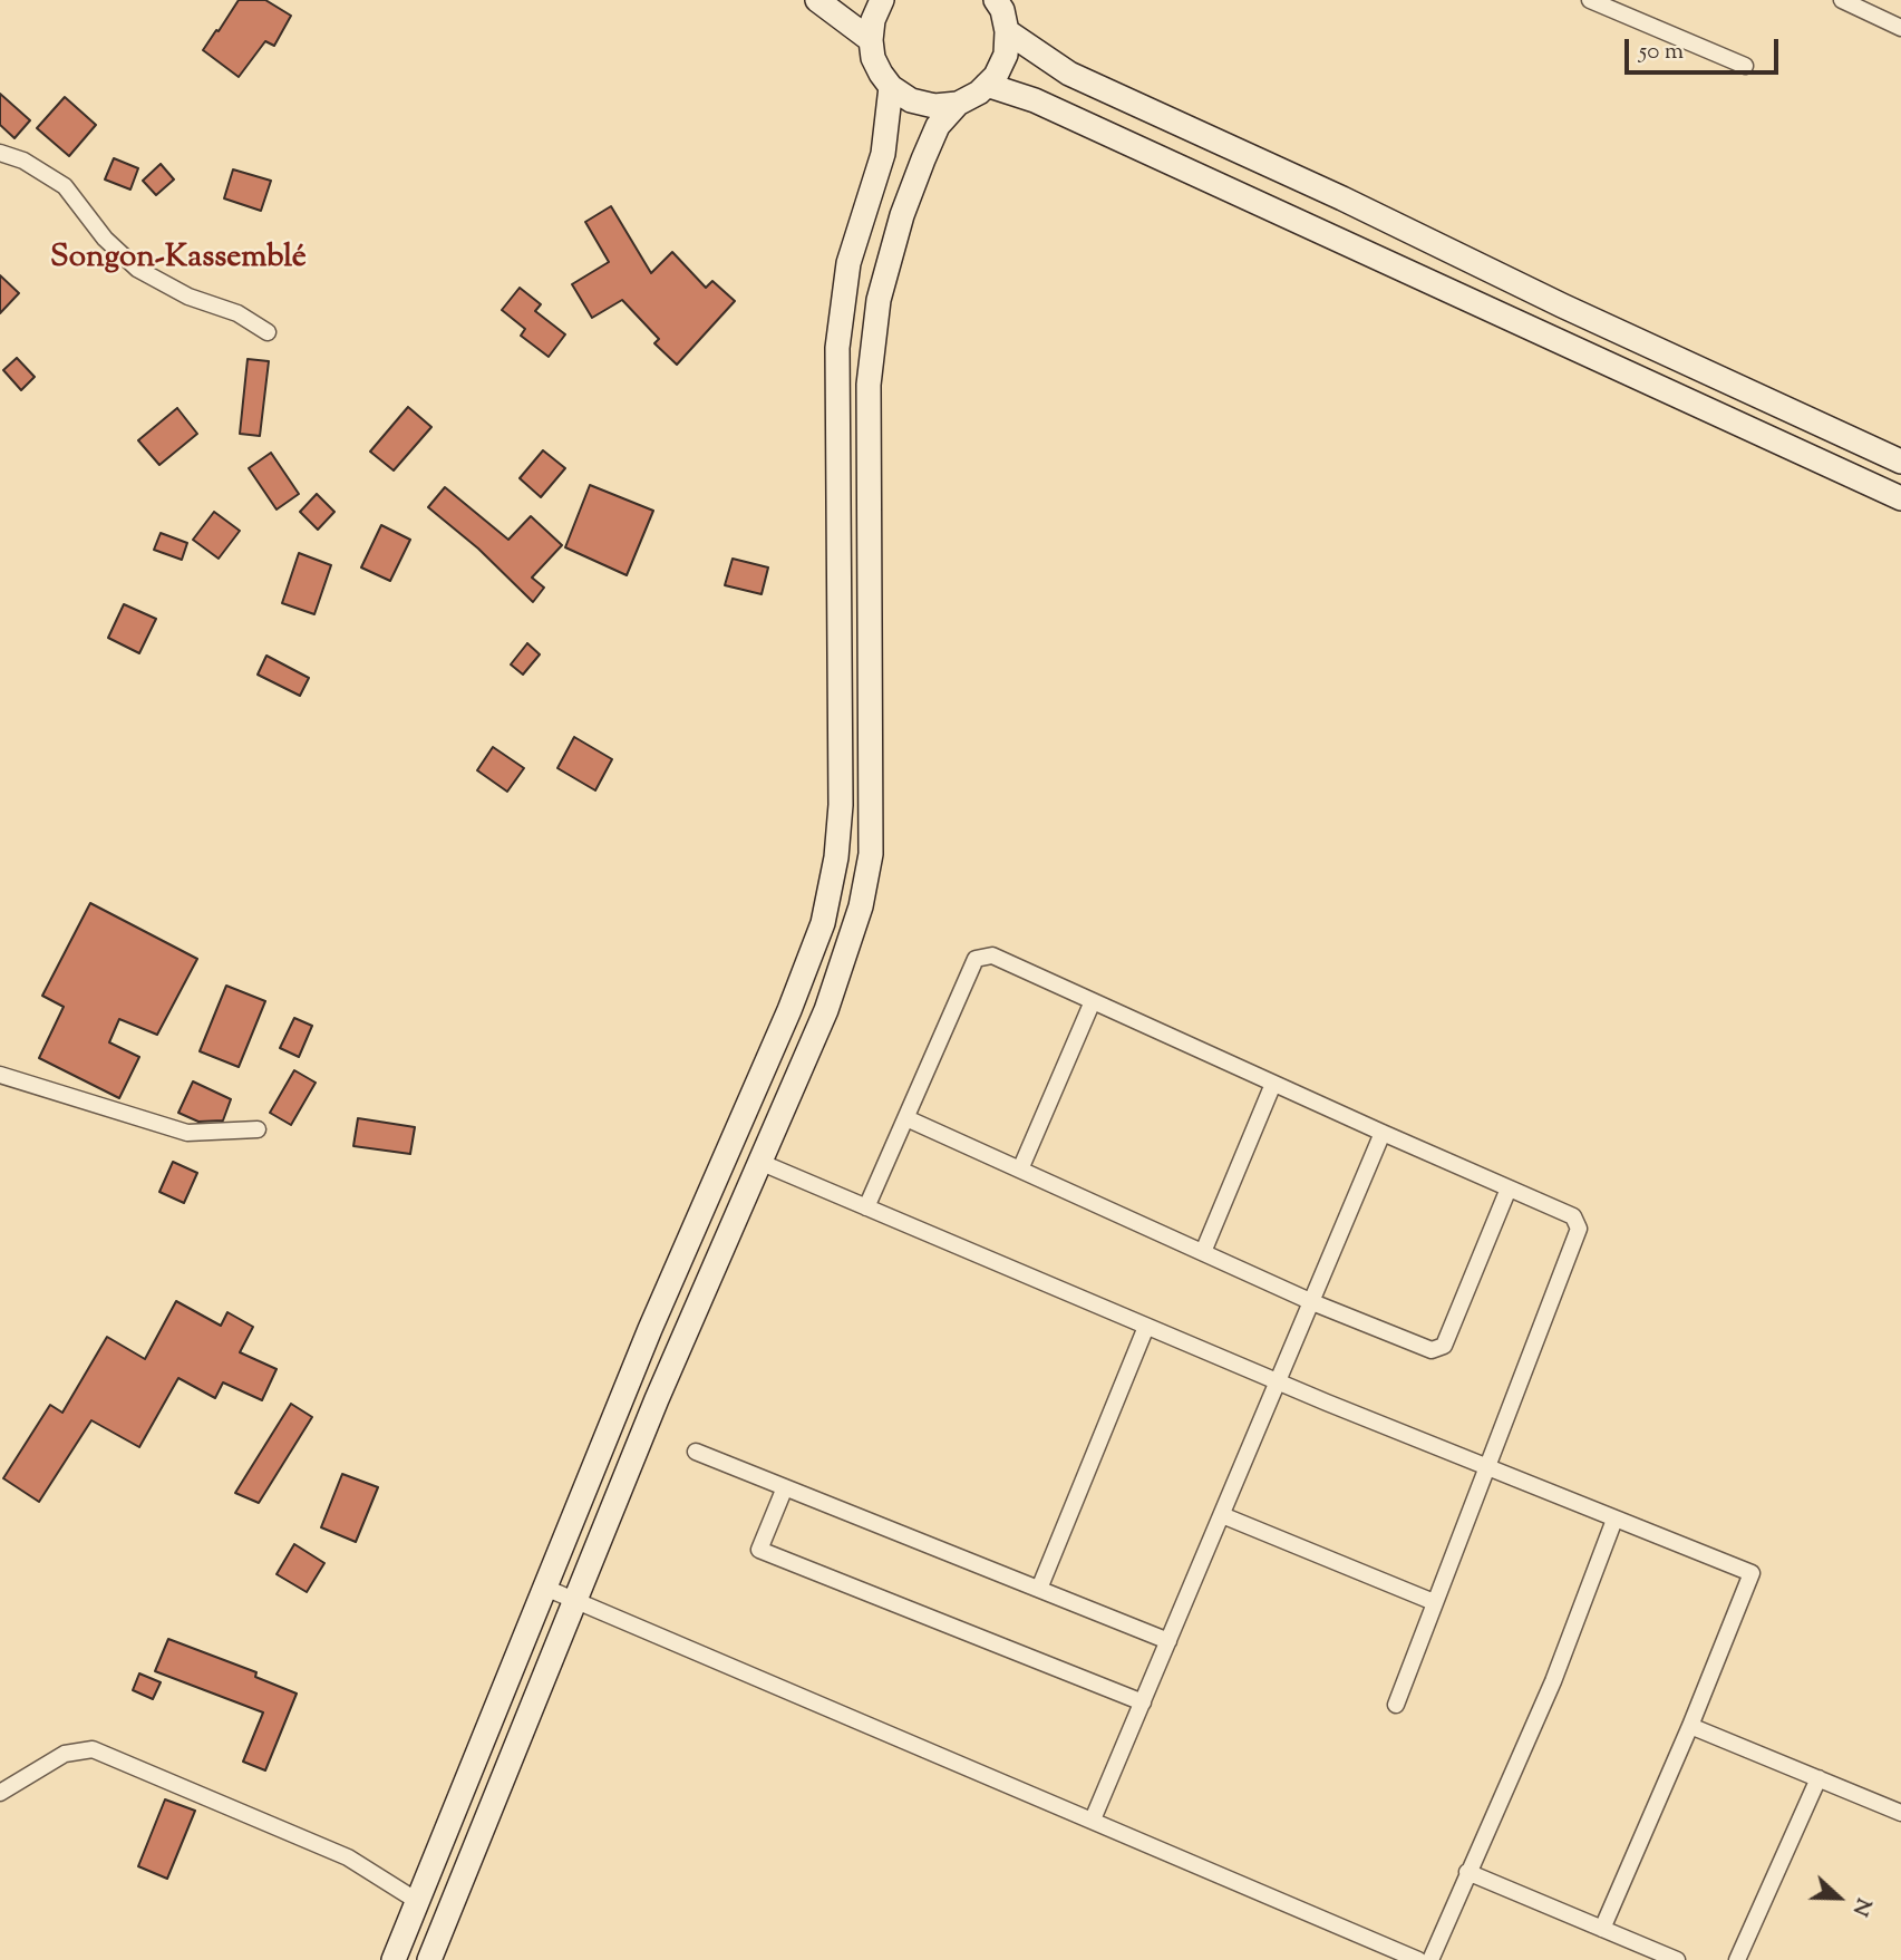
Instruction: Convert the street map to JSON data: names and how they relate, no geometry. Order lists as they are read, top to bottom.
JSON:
{
  "districts": ["Songon-Kassemblé"],
  "scale_bar": "50 m",
  "north": "right"
}
